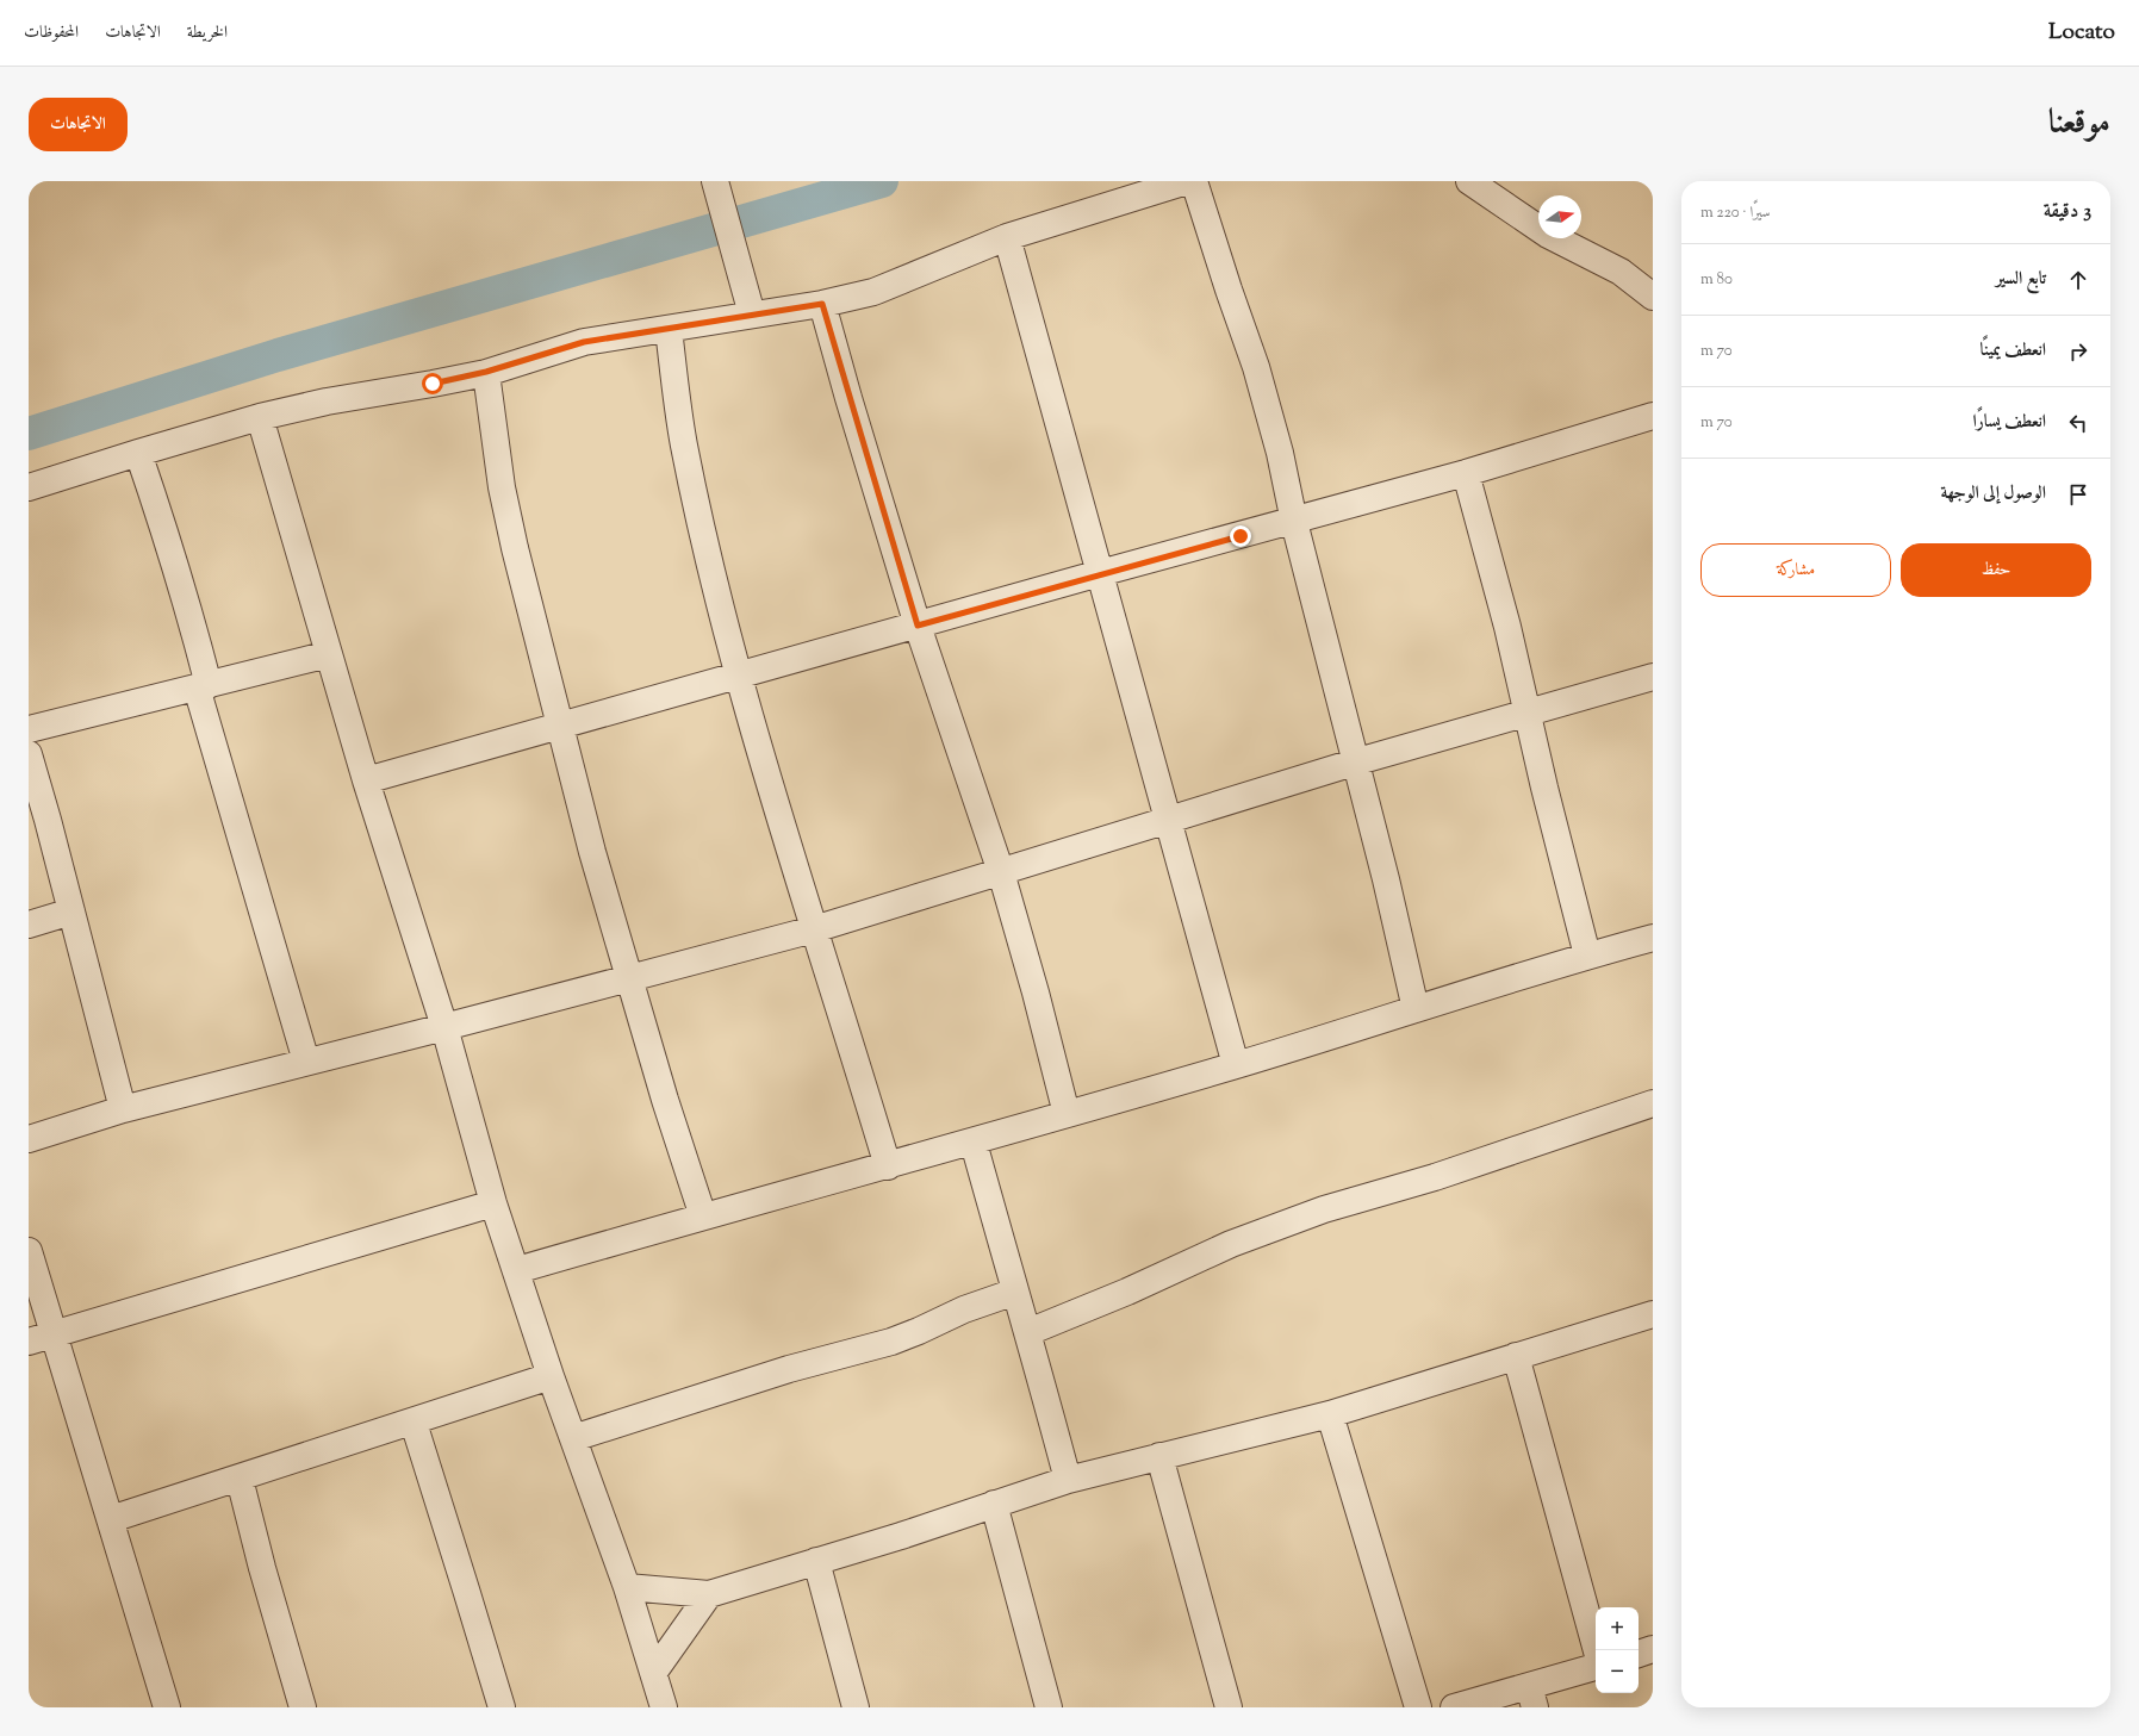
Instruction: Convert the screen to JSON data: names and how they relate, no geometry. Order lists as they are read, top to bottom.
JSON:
{
  "north": "right",
  "page": {
    "header": "Locato",
    "nav": ["الخريطة", "الاتجاهات", "المحفوظات"],
    "title": "موقعنا",
    "buttons": [
      "الاتجاهات",
      ["حفظ", "مشاركة"]
    ],
    "heading": ["3 دقيقة", "سيرًا · 220 m"],
    "list": [
      ["تابع السير", "80 m"],
      ["انعطف يمينًا", "70 m"],
      ["انعطف يسارًا", "70 m"],
      "الوصول إلى الوجهة"
    ],
    "map_buttons": ["+", "−"]
  }
}
